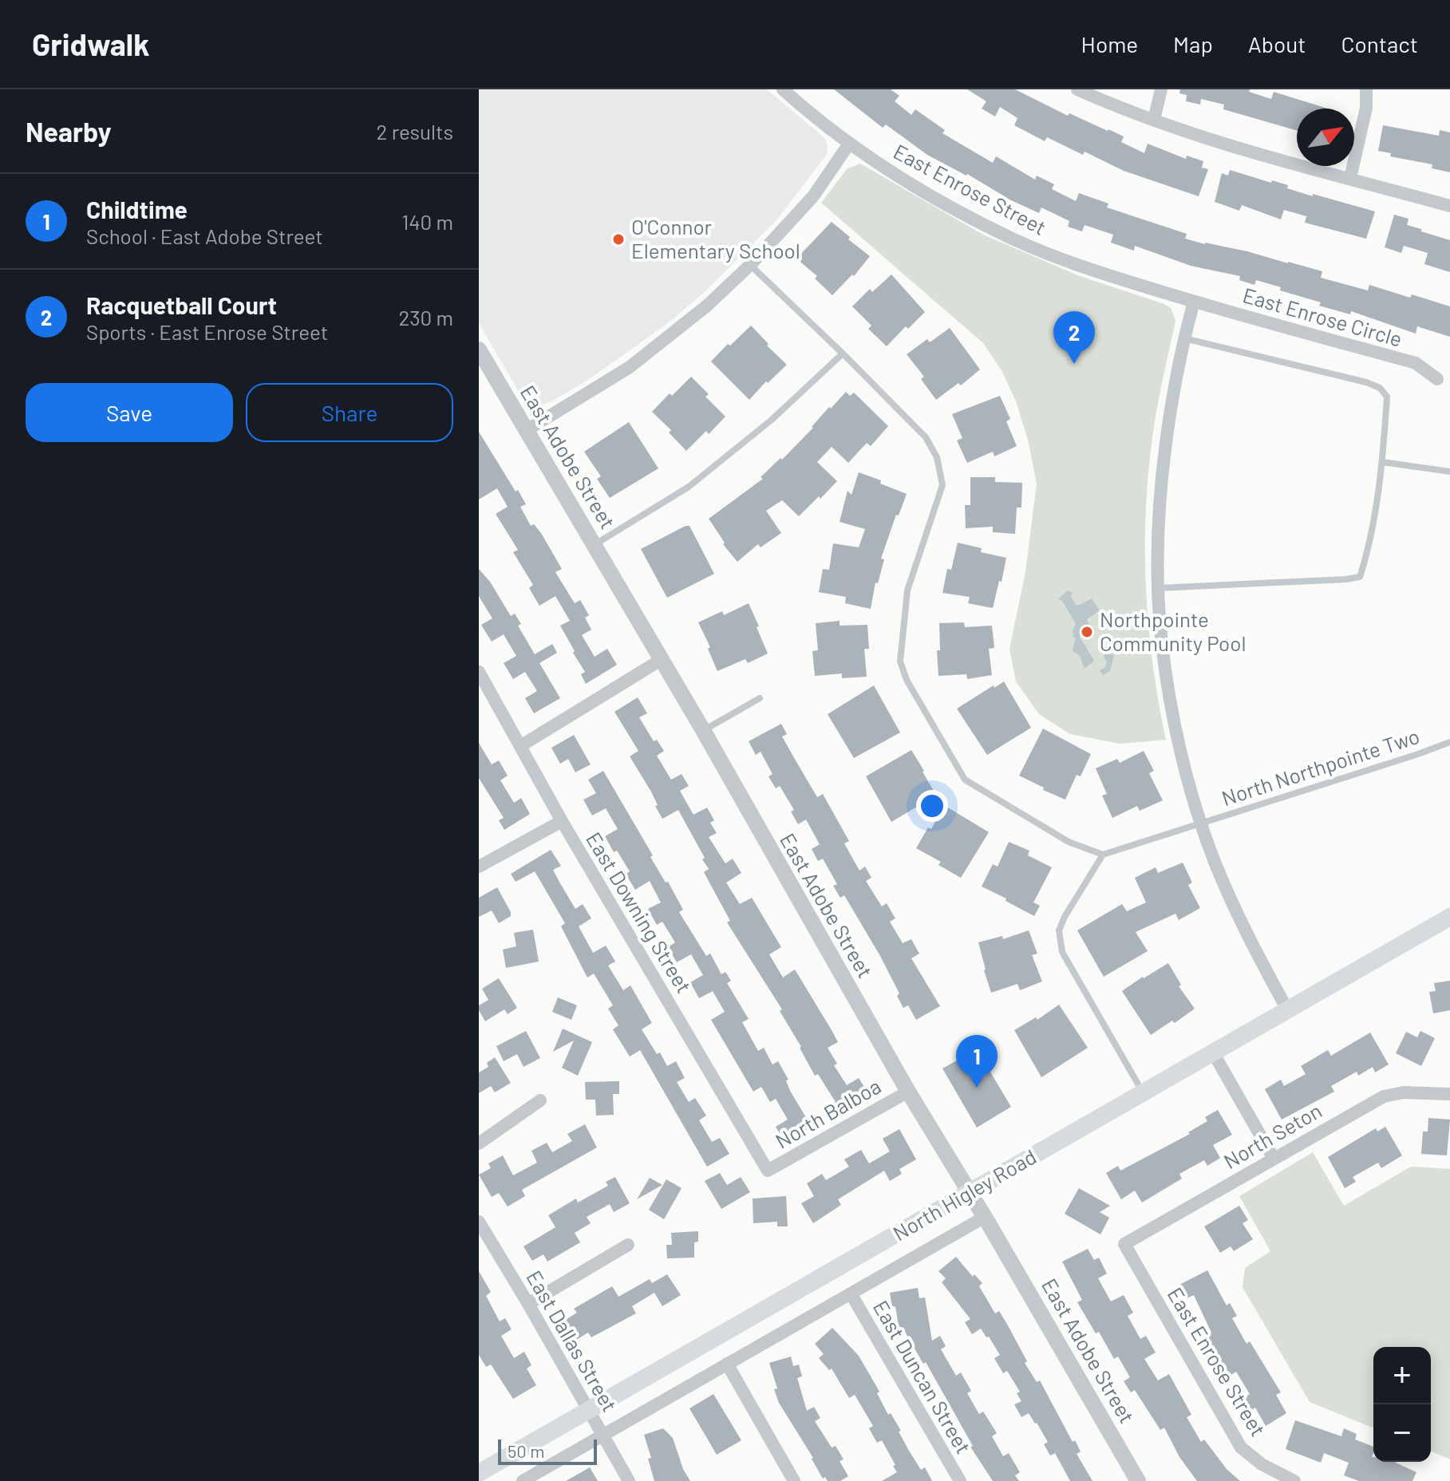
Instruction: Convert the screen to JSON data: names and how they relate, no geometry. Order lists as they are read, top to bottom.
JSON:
{
  "streets": {
    "main road": ["North Higley Road"],
    "street": [
      "East Enrose Street",
      "East Enrose Circle",
      "East Adobe Street",
      "East Downing Street",
      "North Balboa",
      "North Seton",
      "East Dallas Street",
      "East Duncan Street"
    ],
    "lane": ["North Northpointe Two"]
  },
  "crossings": [
    ["East Enrose Street", "East Enrose Circle"],
    ["East Enrose Street", "North Seton"],
    ["East Adobe Street", "North Balboa"],
    ["East Adobe Street", "North Higley Road"],
    ["East Downing Street", "North Balboa"],
    ["North Higley Road", "East Dallas Street"],
    ["North Higley Road", "East Duncan Street"]
  ],
  "places": ["O'Connor Elementary School", "Northpointe Community Pool"],
  "scale_bar": "50 m",
  "north": "top right",
  "page": {
    "header": "Gridwalk",
    "nav": [
      "Home",
      "Map",
      "About",
      "Contact"
    ],
    "heading": ["Nearby", "2 results"],
    "list": [
      {
        "mark": "1",
        "name": "Childtime",
        "note": "School · East Adobe Street",
        "value": "140 m"
      },
      {
        "mark": "2",
        "name": "Racquetball Court",
        "note": "Sports · East Enrose Street",
        "value": "230 m"
      }
    ],
    "pins": ["2", "1"],
    "buttons": ["Save", "Share"],
    "map_buttons": ["+", "−"],
    "scale": "50 m"
  }
}
